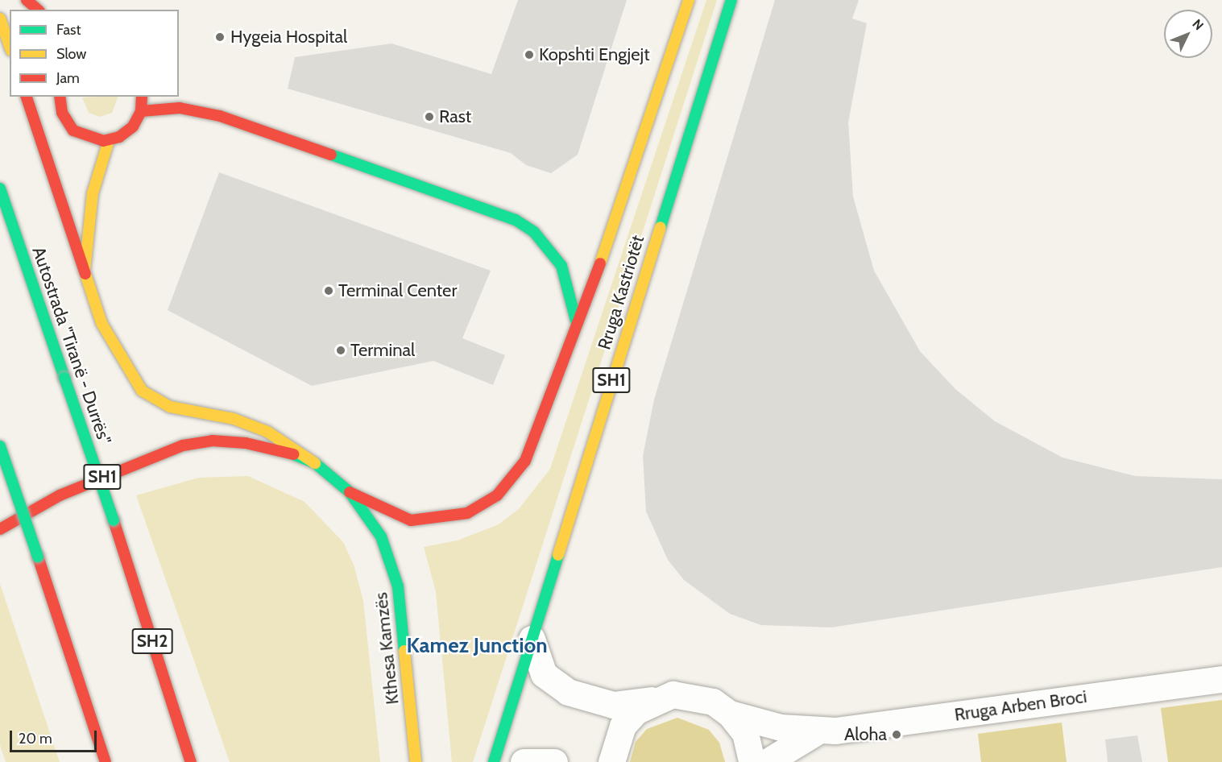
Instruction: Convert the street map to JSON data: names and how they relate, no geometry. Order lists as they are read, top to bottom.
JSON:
{
  "streets": {
    "main road": [
      "Rruga Kastriotët",
      "Autostrada \"Tiranë - Durrës\"",
      "SH1",
      "SH2",
      "Kthesa Kamzës"
    ],
    "street": ["Rruga Arben Broci"]
  },
  "crossings": [
    ["Rruga Kastriotët", "Kthesa Kamzës"],
    ["Rruga Kastriotët", "Rruga Arben Broci"]
  ],
  "districts": ["Kamez Junction"],
  "places": [
    "Hygeia Hospital",
    "Kopshti Engjejt",
    "Rast",
    "Terminal Center",
    "Terminal",
    "Aloha"
  ],
  "legend": ["Fast", "Slow", "Jam"],
  "scale_bar": "20 m",
  "north": "top right"
}
